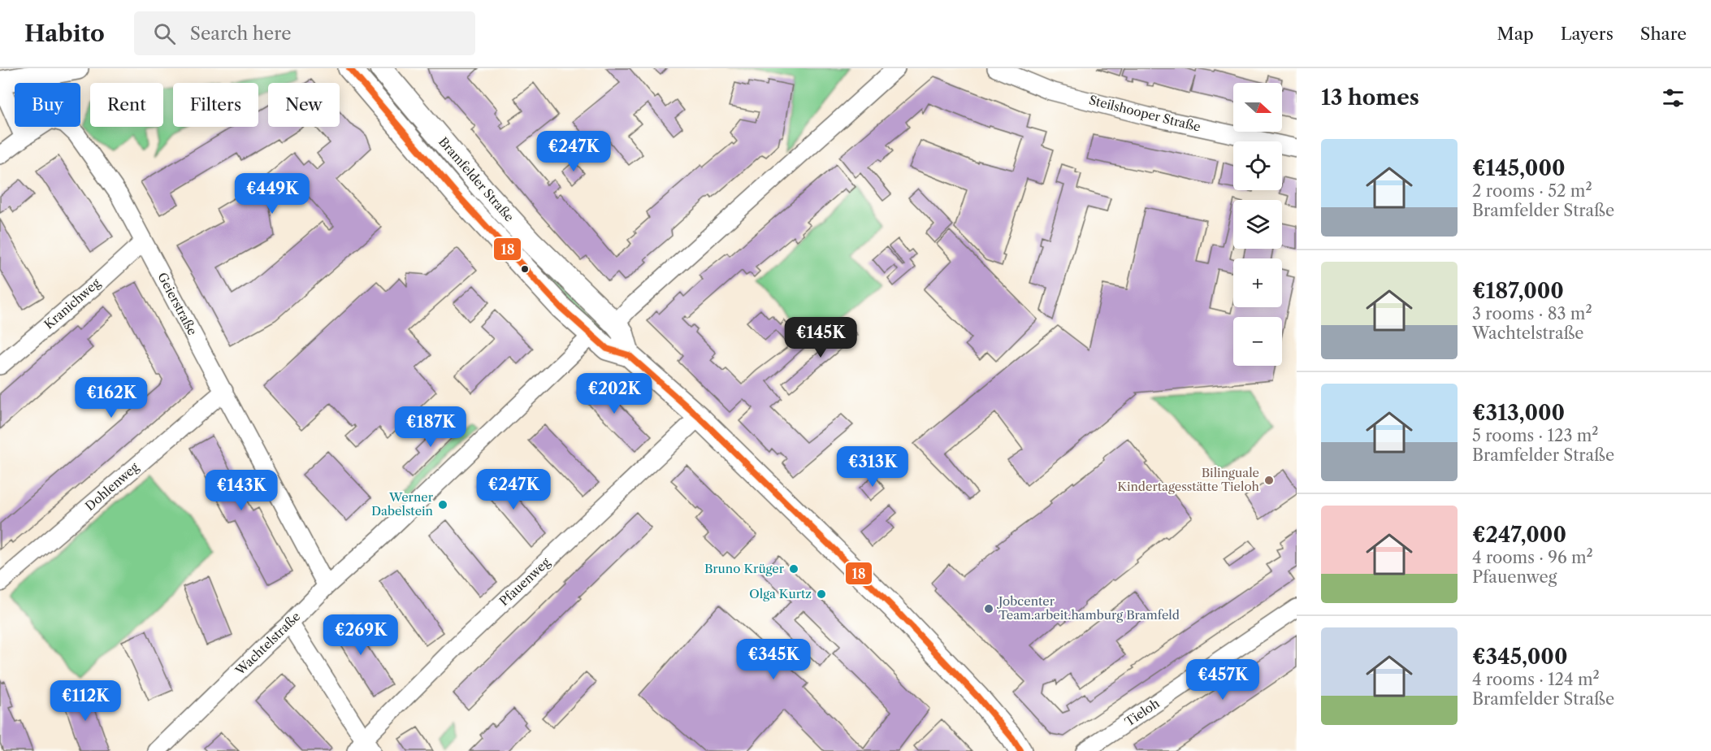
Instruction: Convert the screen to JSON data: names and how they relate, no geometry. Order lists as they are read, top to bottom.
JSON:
{
  "streets": {
    "main road": ["Bramfelder Straße"],
    "street": [
      "Steilshooper Straße",
      "Kranichweg",
      "Geierstraße",
      "Dohlenweg",
      "Pfauenweg",
      "Wachtelstraße",
      "Tieloh"
    ]
  },
  "crossings": [
    ["Bramfelder Straße", "Pfauenweg"],
    ["Bramfelder Straße", "Wachtelstraße"],
    ["Kranichweg", "Geierstraße"],
    ["Geierstraße", "Dohlenweg"],
    ["Geierstraße", "Wachtelstraße"]
  ],
  "places": [
    "Bilinguale Kindertagesstätte Tieloh",
    "Werner Dabelstein",
    "Bruno Krüger",
    "Olga Kurtz",
    "Jobcenter Team.arbeit.hamburg Bramfeld"
  ],
  "lines": ["transit line 18"],
  "north": "right",
  "page": {
    "header": "Habito",
    "search": "Search here",
    "nav": ["Map", "Layers", "Share"],
    "heading": "13 homes",
    "map_buttons": ["+", "−"],
    "chip": [
      "Buy",
      "Rent",
      "Filters",
      "New"
    ],
    "list": [
      {
        "name": "€145,000",
        "note": "2 rooms · 52 m² · Bramfelder Straße"
      },
      {
        "name": "€187,000",
        "note": "3 rooms · 83 m² · Wachtelstraße"
      },
      {
        "name": "€313,000",
        "note": "5 rooms · 123 m² · Bramfelder Straße"
      },
      {
        "name": "€247,000",
        "note": "4 rooms · 96 m² · Pfauenweg"
      },
      {
        "name": "€345,000",
        "note": "4 rooms · 124 m² · Bramfelder Straße"
      }
    ],
    "price": [
      "€247K",
      "€449K",
      "€145K",
      "€202K",
      "€162K",
      "€187K",
      "€313K",
      "€247K",
      "€143K",
      "€269K",
      "€345K",
      "€457K",
      "€112K"
    ]
  }
}
